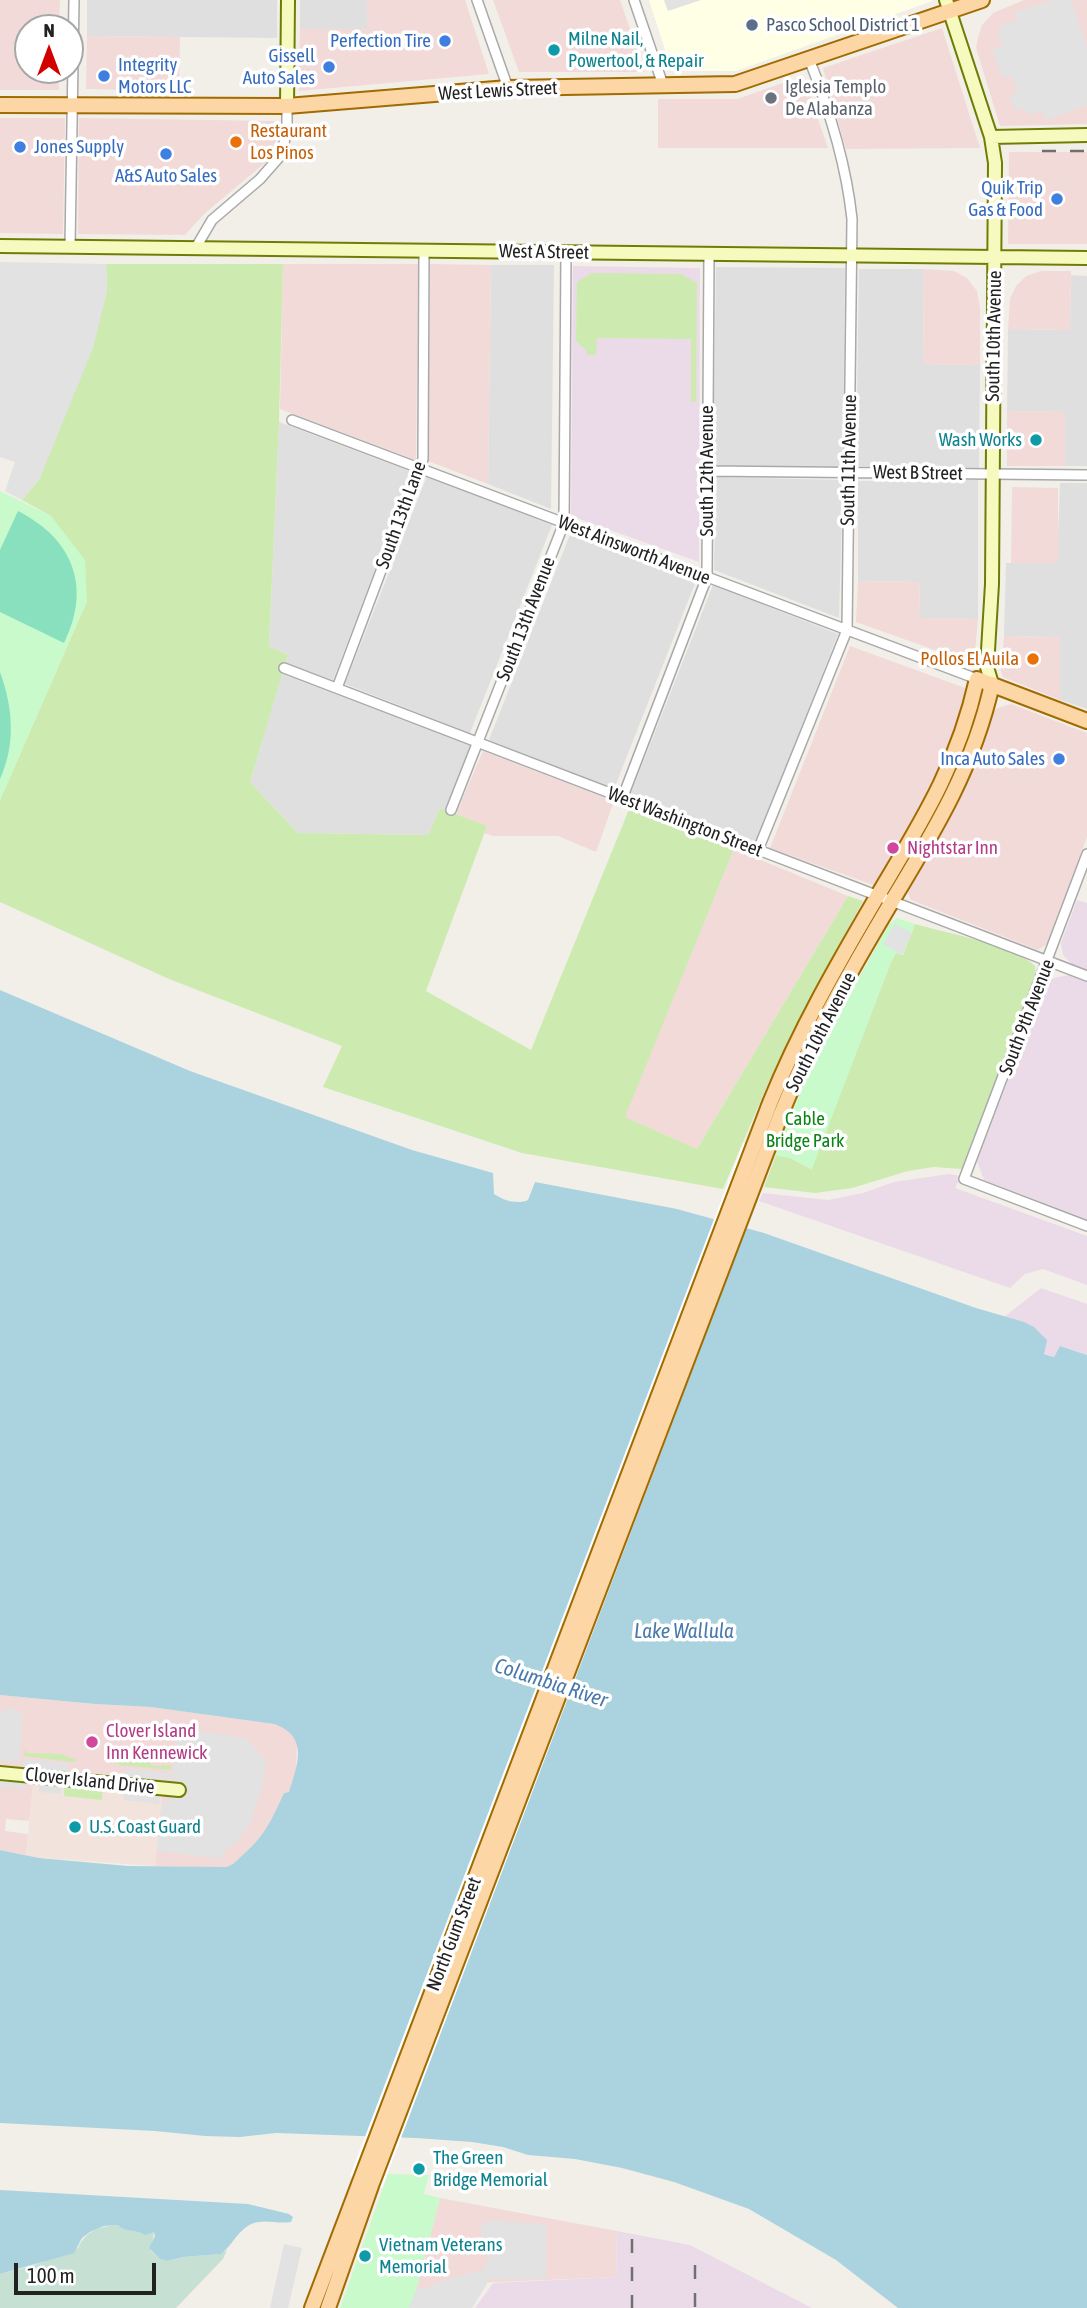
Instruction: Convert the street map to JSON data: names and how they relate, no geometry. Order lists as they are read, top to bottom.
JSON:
{
  "streets": {
    "main road": [
      "West Lewis Street",
      "West A Street",
      "South 10th Avenue",
      "Clover Island Drive",
      "North Gum Street"
    ],
    "street": [
      "South 11th Avenue",
      "South 12th Avenue",
      "West B Street",
      "South 13th Lane",
      "West Ainsworth Avenue",
      "South 13th Avenue",
      "West Washington Street",
      "South 9th Avenue"
    ]
  },
  "crossings": [
    ["West Lewis Street", "South 10th Avenue"],
    ["West Lewis Street", "South 11th Avenue"],
    ["West A Street", "South 10th Avenue"],
    ["West A Street", "South 11th Avenue"],
    ["West A Street", "South 12th Avenue"],
    ["West A Street", "South 13th Lane"],
    ["West A Street", "South 13th Avenue"],
    ["South 10th Avenue", "West B Street"],
    ["South 10th Avenue", "West Ainsworth Avenue"],
    ["South 10th Avenue", "West Washington Street"],
    ["South 10th Avenue", "North Gum Street"],
    ["South 11th Avenue", "West B Street"],
    ["South 11th Avenue", "West Ainsworth Avenue"],
    ["South 11th Avenue", "West Washington Street"],
    ["South 12th Avenue", "West B Street"],
    ["South 12th Avenue", "West Ainsworth Avenue"],
    ["South 12th Avenue", "West Washington Street"],
    ["South 13th Lane", "West Ainsworth Avenue"],
    ["South 13th Lane", "West Washington Street"],
    ["West Ainsworth Avenue", "South 13th Avenue"],
    ["South 13th Avenue", "West Washington Street"],
    ["West Washington Street", "South 9th Avenue"]
  ],
  "water": ["Lake Wallula", "Columbia River"],
  "parks": ["Cable Bridge Park"],
  "places": [
    "Pasco School District 1",
    "Perfection Tire",
    "Milne Nail, Powertool, & Repair",
    "Gissell Auto Sales",
    "Integrity Motors LLC",
    "Iglesia Templo De Alabanza",
    "Restaurant Los Pinos",
    "Jones Supply",
    "A&S Auto Sales",
    "Quik Trip Gas & Food",
    "Wash Works",
    "Pollos El Auila",
    "Inca Auto Sales",
    "Nightstar Inn",
    "Clover Island Inn Kennewick",
    "U.S. Coast Guard",
    "The Green Bridge Memorial",
    "Vietnam Veterans Memorial"
  ],
  "scale_bar": "100 m",
  "north": "top"
}
